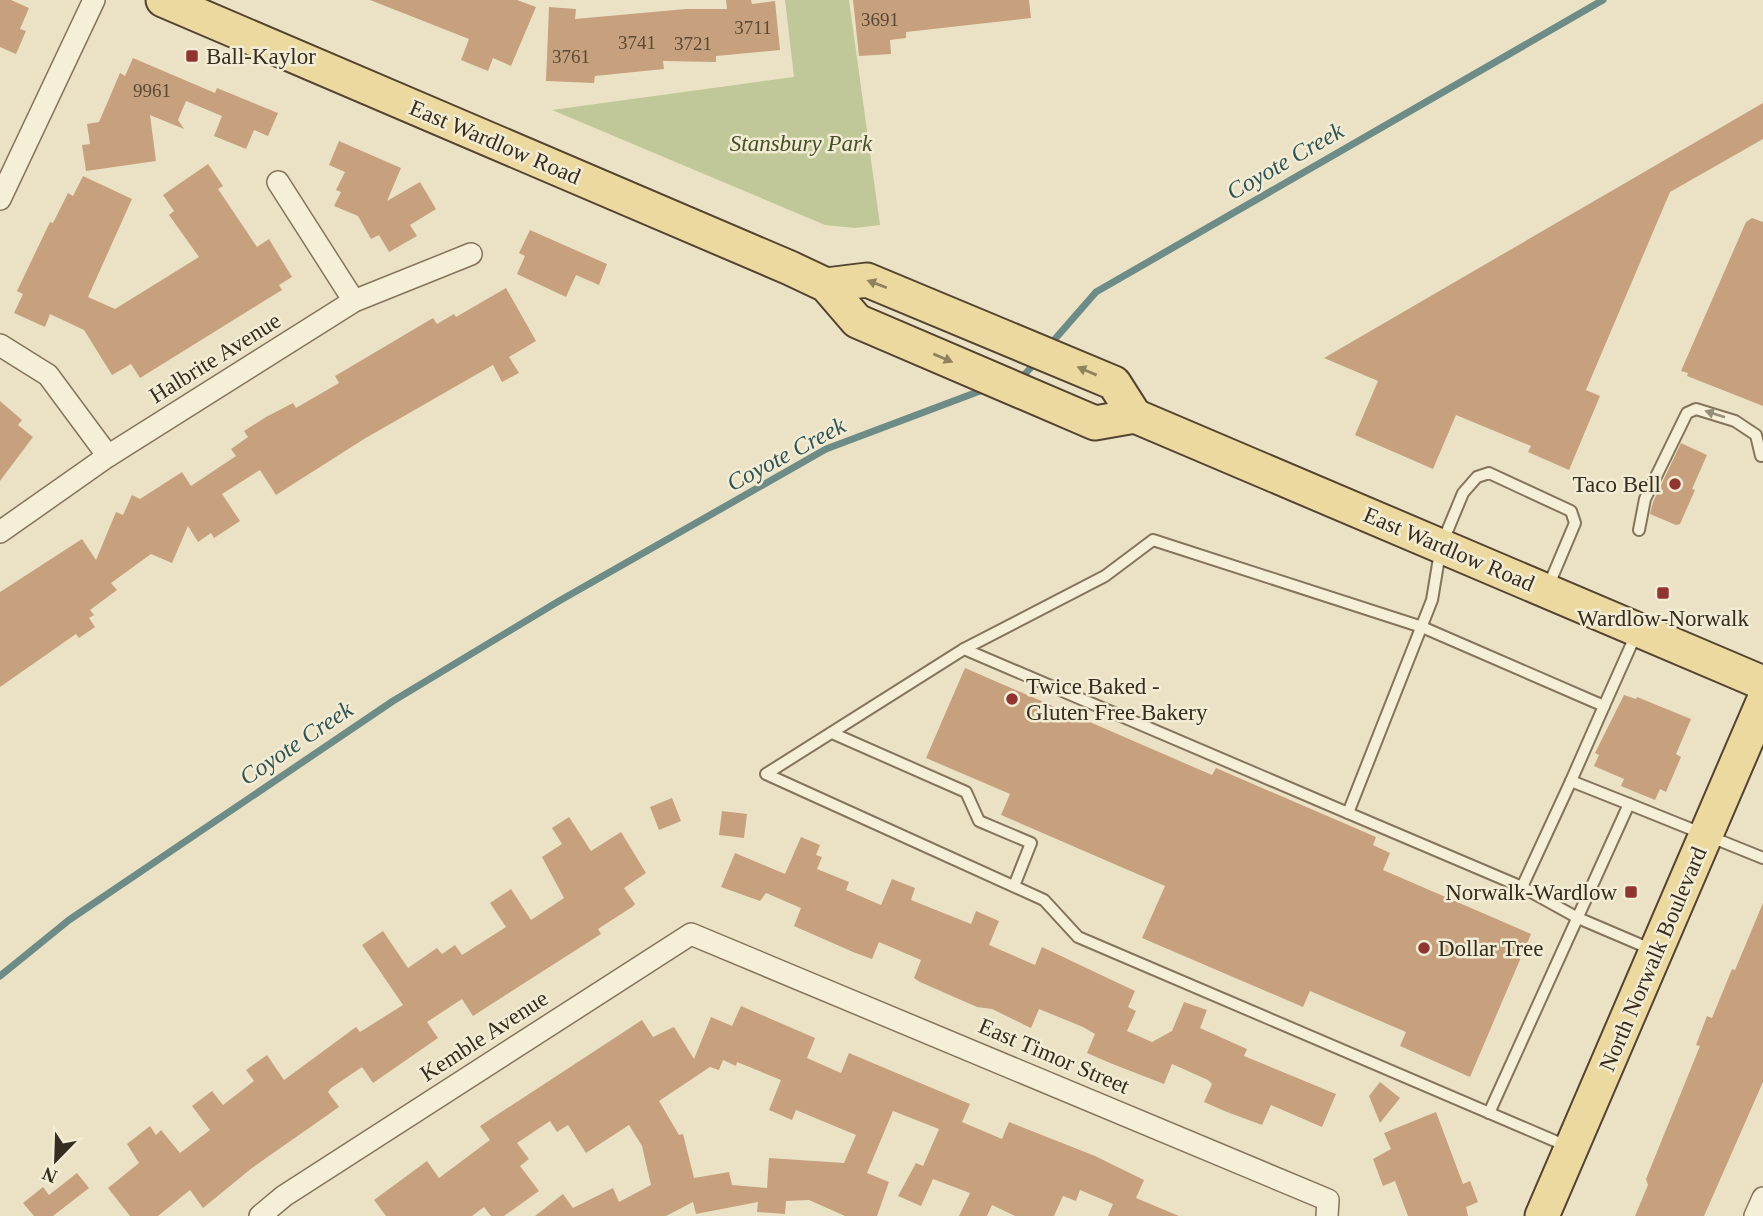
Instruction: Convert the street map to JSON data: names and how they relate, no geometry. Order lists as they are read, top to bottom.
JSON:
{
  "streets": {
    "main road": ["East Wardlow Road", "North Norwalk Boulevard"],
    "street": ["Halbrite Avenue", "Kemble Avenue", "East Timor Street"]
  },
  "crossings": [
    ["Kemble Avenue", "East Timor Street"]
  ],
  "water": ["Coyote Creek"],
  "parks": ["Stansbury Park"],
  "places": {
    "transit": ["Ball-Kaylor", "Wardlow-Norwalk", "Norwalk-Wardlow"],
    "other": ["Taco Bell", "Twice Baked - Gluten Free Bakery", "Dollar Tree"]
  },
  "house_numbers": [
    "3691",
    "3711",
    "3741",
    "3721",
    "3761",
    "9961"
  ],
  "north": "bottom left"
}
